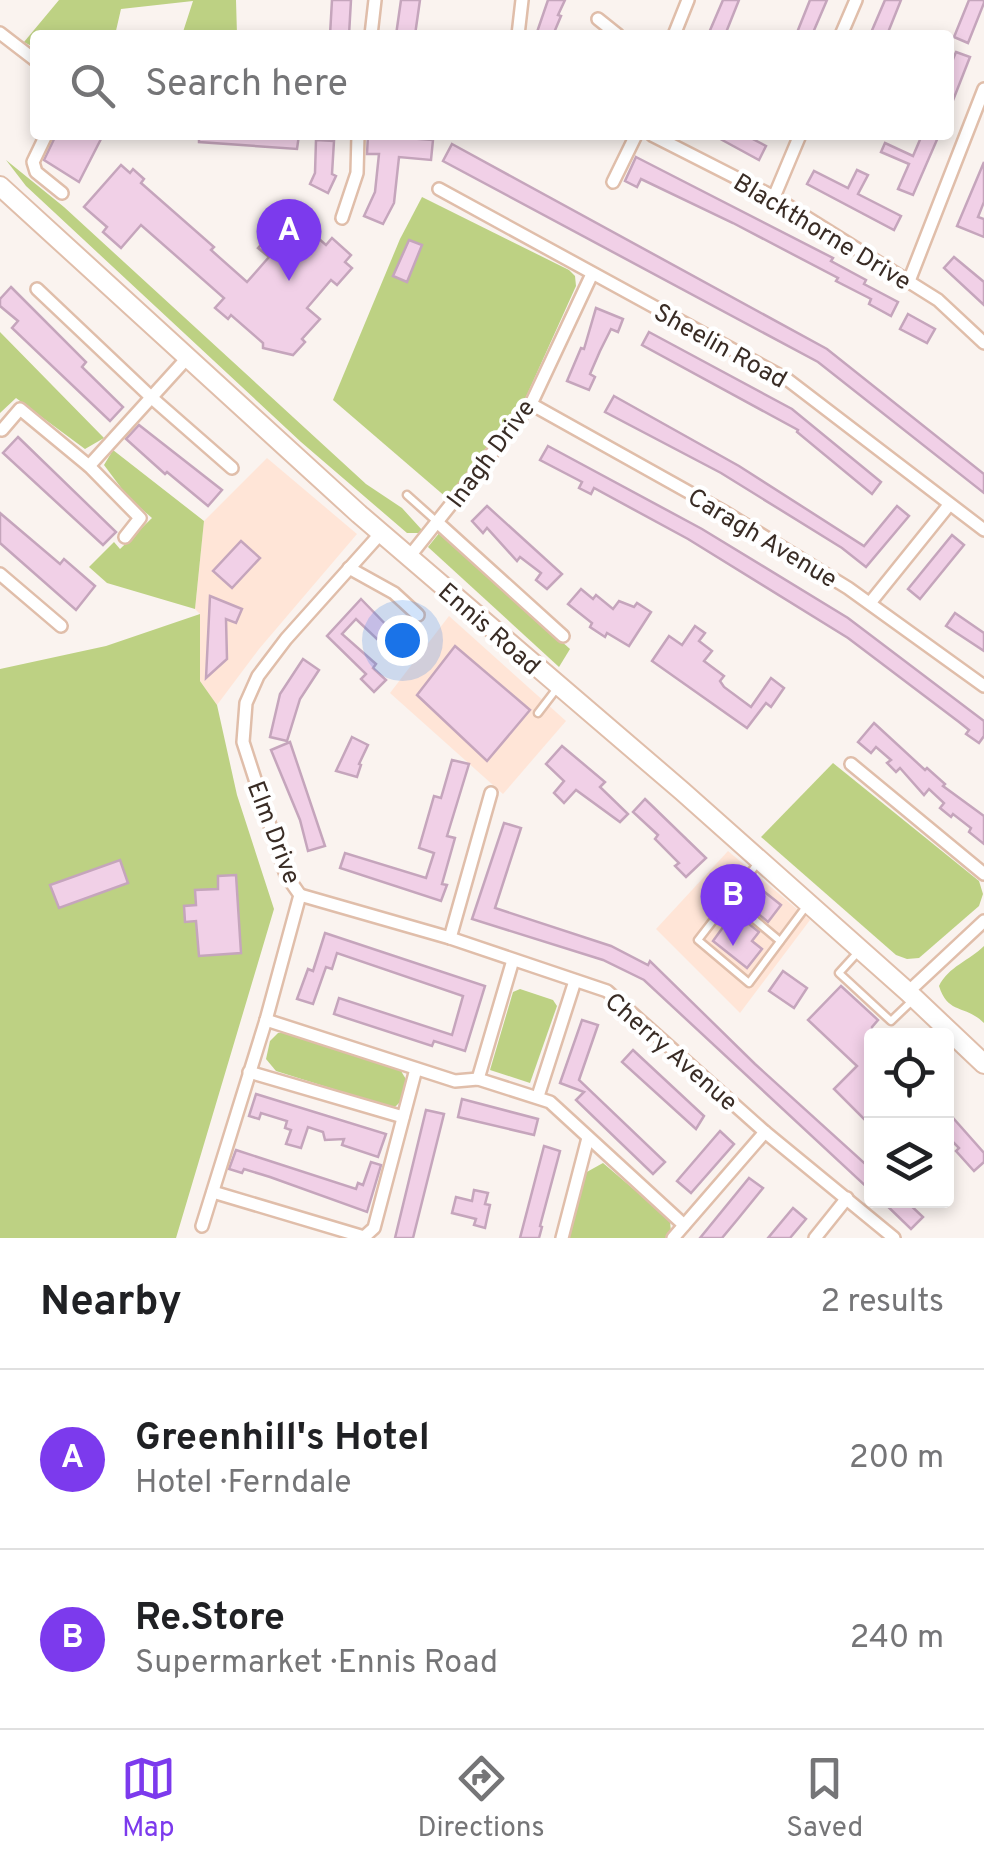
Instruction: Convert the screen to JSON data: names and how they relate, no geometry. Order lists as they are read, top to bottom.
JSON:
{
  "streets": {
    "main road": ["Ennis Road"],
    "street": [
      "Blackthorne Drive",
      "Sheelin Road",
      "Inagh Drive",
      "Caragh Avenue",
      "Elm Drive",
      "Cherry Avenue"
    ]
  },
  "crossings": [
    ["Sheelin Road", "Inagh Drive"],
    ["Inagh Drive", "Caragh Avenue"],
    ["Inagh Drive", "Ennis Road"],
    ["Ennis Road", "Elm Drive"],
    ["Elm Drive", "Cherry Avenue"]
  ],
  "page": {
    "search": "Search here",
    "pins": ["A", "B"],
    "heading": ["Nearby", "2 results"],
    "list": [
      {
        "mark": "A",
        "name": "Greenhill's Hotel",
        "note": "Hotel · Ferndale",
        "value": "200 m"
      },
      {
        "mark": "B",
        "name": "Re.Store",
        "note": "Supermarket · Ennis Road",
        "value": "240 m"
      }
    ],
    "nav": ["Map", "Directions", "Saved"]
  }
}
